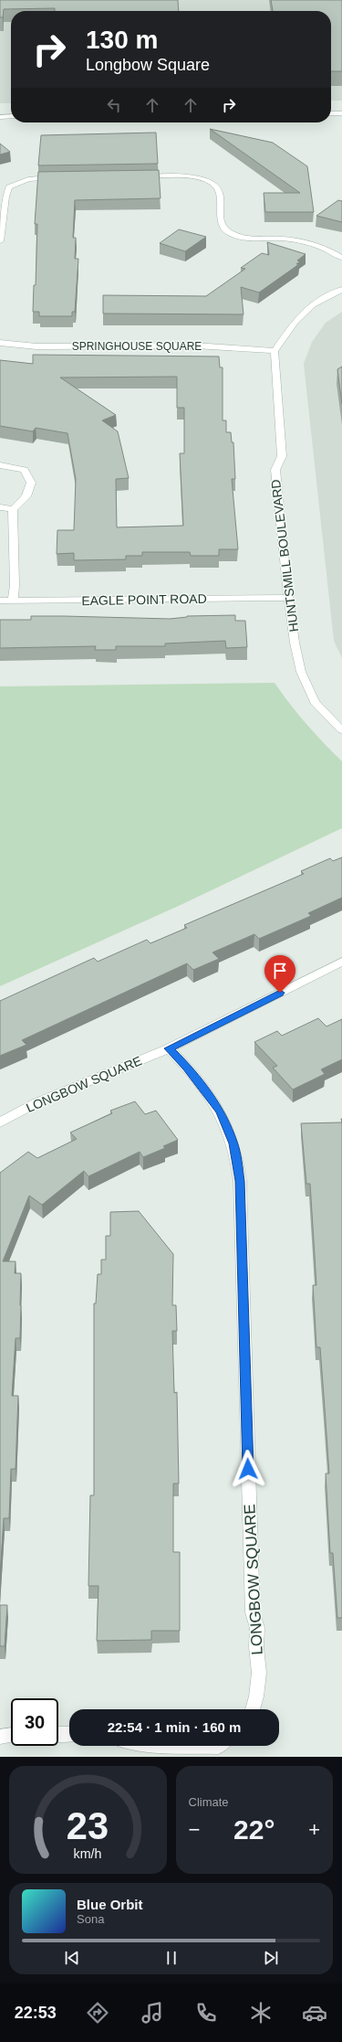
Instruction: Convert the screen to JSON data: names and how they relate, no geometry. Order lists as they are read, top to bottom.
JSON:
{
  "streets": {
    "street": [
      "SPRINGHOUSE SQUARE",
      "HUNTSMILL BOULEVARD",
      "EAGLE POINT ROAD",
      "LONGBOW SQUARE"
    ]
  },
  "crossings": [
    ["SPRINGHOUSE SQUARE", "HUNTSMILL BOULEVARD"],
    ["HUNTSMILL BOULEVARD", "EAGLE POINT ROAD"]
  ],
  "page": {
    "turn": ["130 m", "Longbow Square"],
    "limit": "30",
    "trip": "22:54 · 1 min · 160 m",
    "tile": "Climate",
    "heat": ["−", "22°", "+"],
    "song": ["Blue Orbit", "Sona"],
    "tabs": "22:53",
    "gauge": ["23", "km/h"]
  }
}
